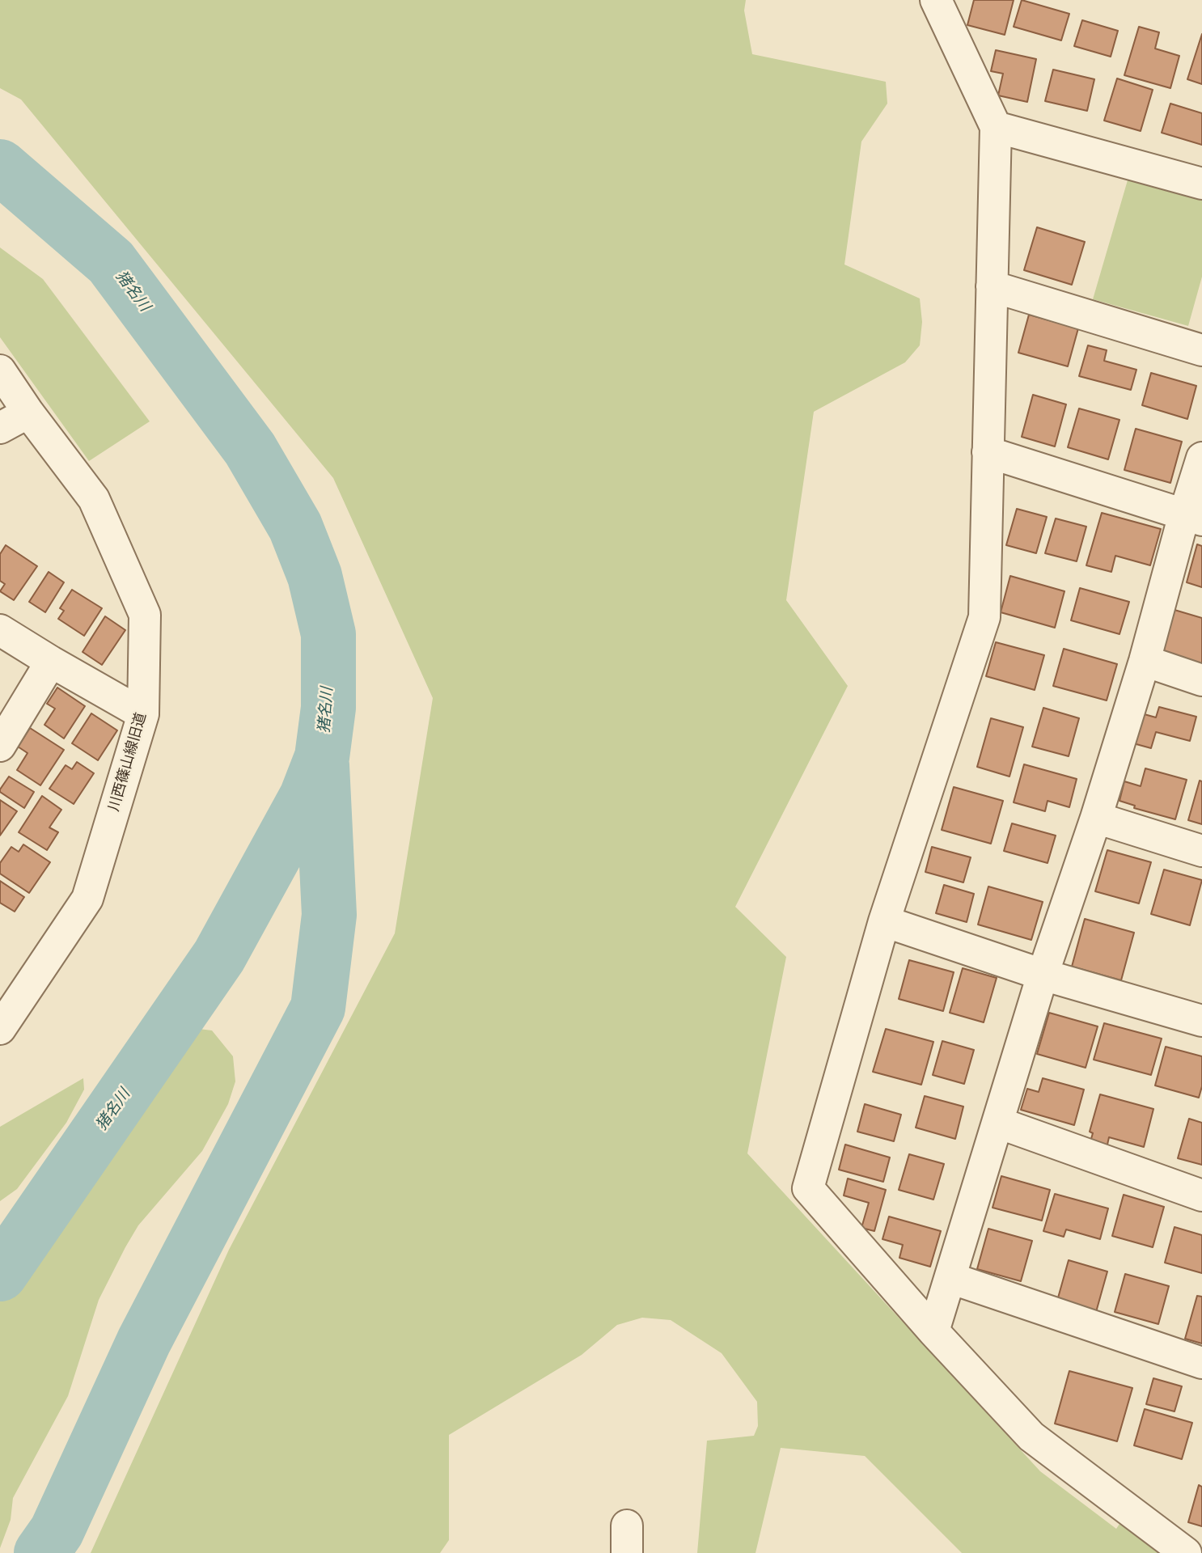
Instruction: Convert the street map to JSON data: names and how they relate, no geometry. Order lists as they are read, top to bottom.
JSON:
{
  "streets": {
    "street": ["川西篠山線旧道"]
  },
  "water": ["猪名川"]
}
